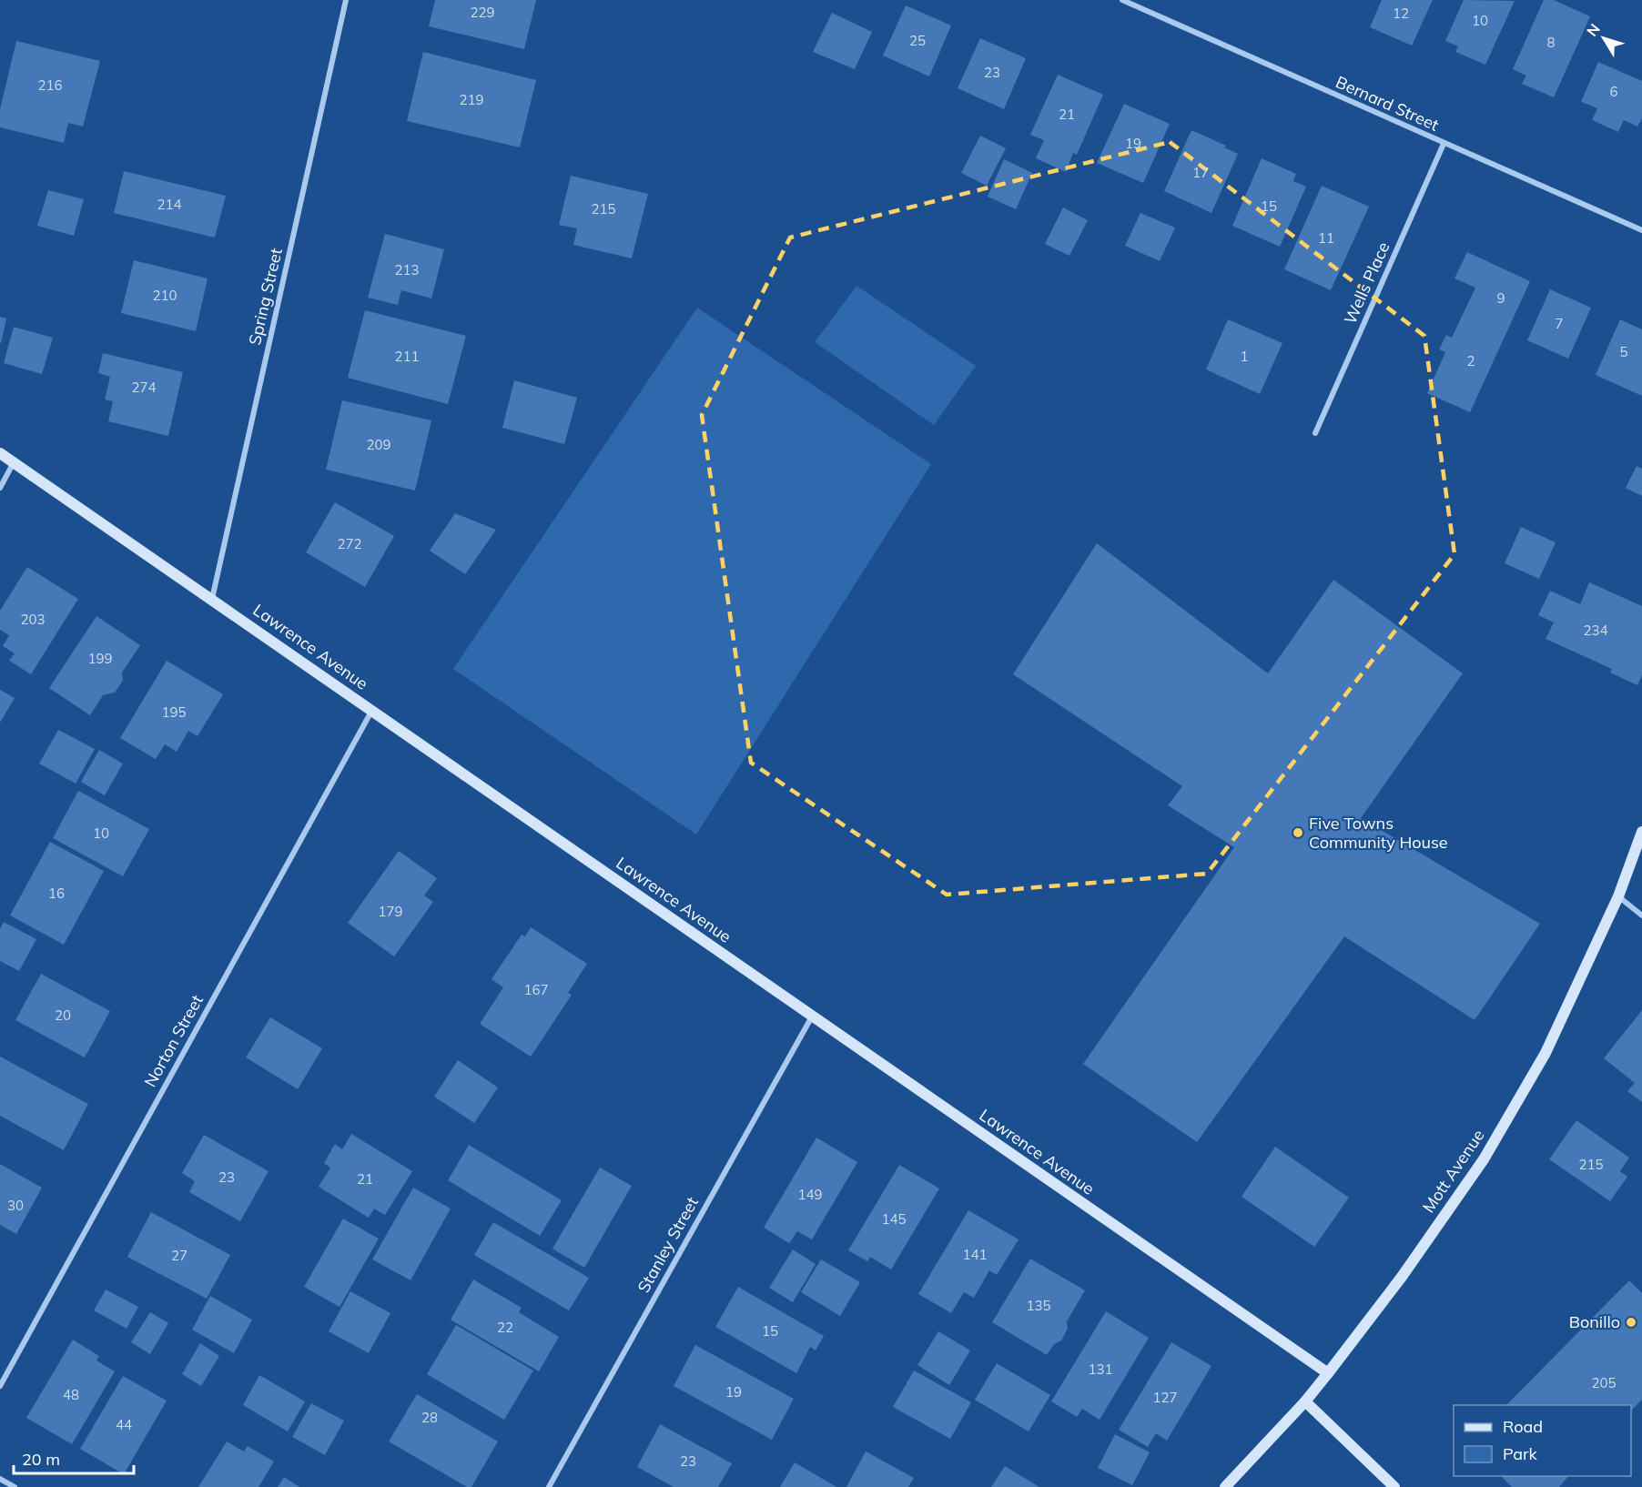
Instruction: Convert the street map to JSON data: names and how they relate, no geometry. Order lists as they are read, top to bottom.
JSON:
{
  "streets": {
    "street": [
      "Bernard Street",
      "Wells Place",
      "Spring Street",
      "Lawrence Avenue",
      "Norton Street",
      "Mott Avenue",
      "Stanley Street"
    ]
  },
  "crossings": [
    ["Bernard Street", "Wells Place"],
    ["Spring Street", "Lawrence Avenue"],
    ["Lawrence Avenue", "Norton Street"],
    ["Lawrence Avenue", "Mott Avenue"],
    ["Lawrence Avenue", "Stanley Street"]
  ],
  "places": ["Five Towns Community House", "Bonillo"],
  "house_numbers": [
    "229",
    "12",
    "10",
    "25",
    "8",
    "23",
    "216",
    "6",
    "219",
    "21",
    "19",
    "17",
    "214",
    "15",
    "215",
    "11",
    "213",
    "210",
    "9",
    "7",
    "5",
    "211",
    "1",
    "2",
    "274",
    "209",
    "272",
    "203",
    "234",
    "199",
    "195",
    "10",
    "16",
    "179",
    "167",
    "20",
    "215",
    "23",
    "21",
    "149",
    "30",
    "145",
    "141",
    "27",
    "135",
    "22",
    "15",
    "131",
    "205",
    "19",
    "48",
    "127",
    "28",
    "44",
    "23"
  ],
  "legend": ["Road", "Park"],
  "scale_bar": "20 m",
  "north": "top left"
}
